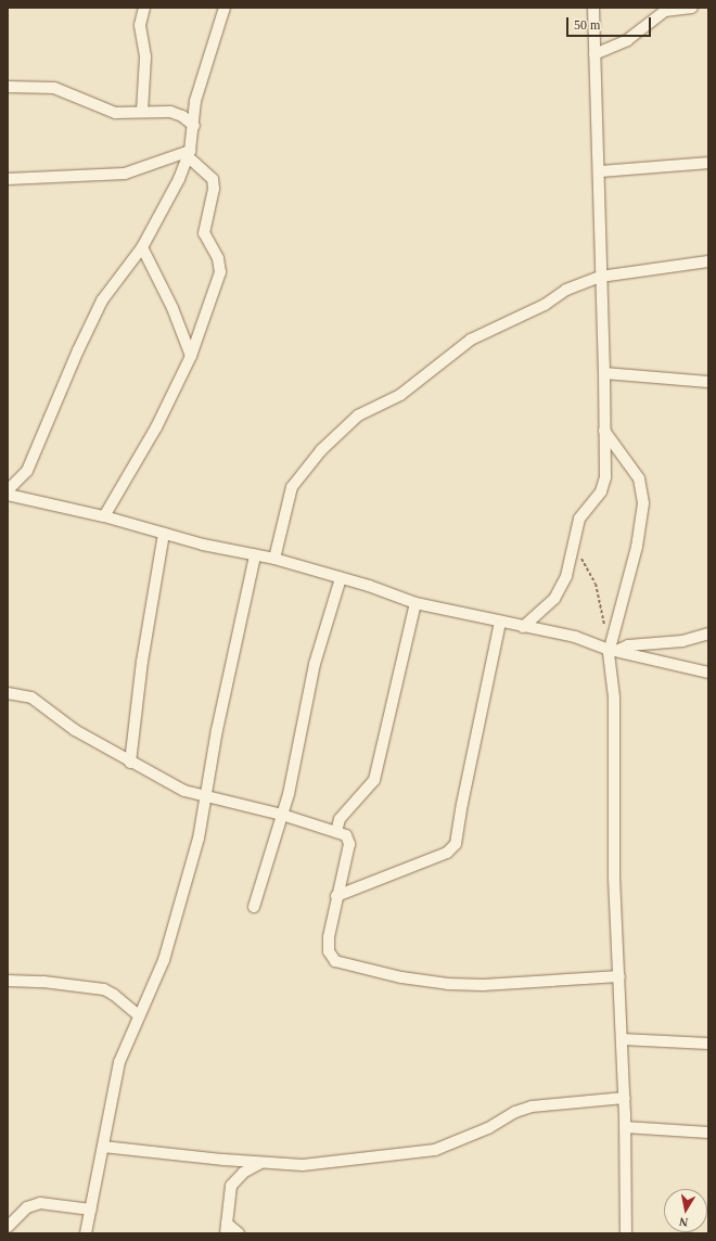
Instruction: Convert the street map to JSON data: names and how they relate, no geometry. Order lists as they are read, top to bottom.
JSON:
{
  "scale_bar": "50 m",
  "north": "bottom"
}
